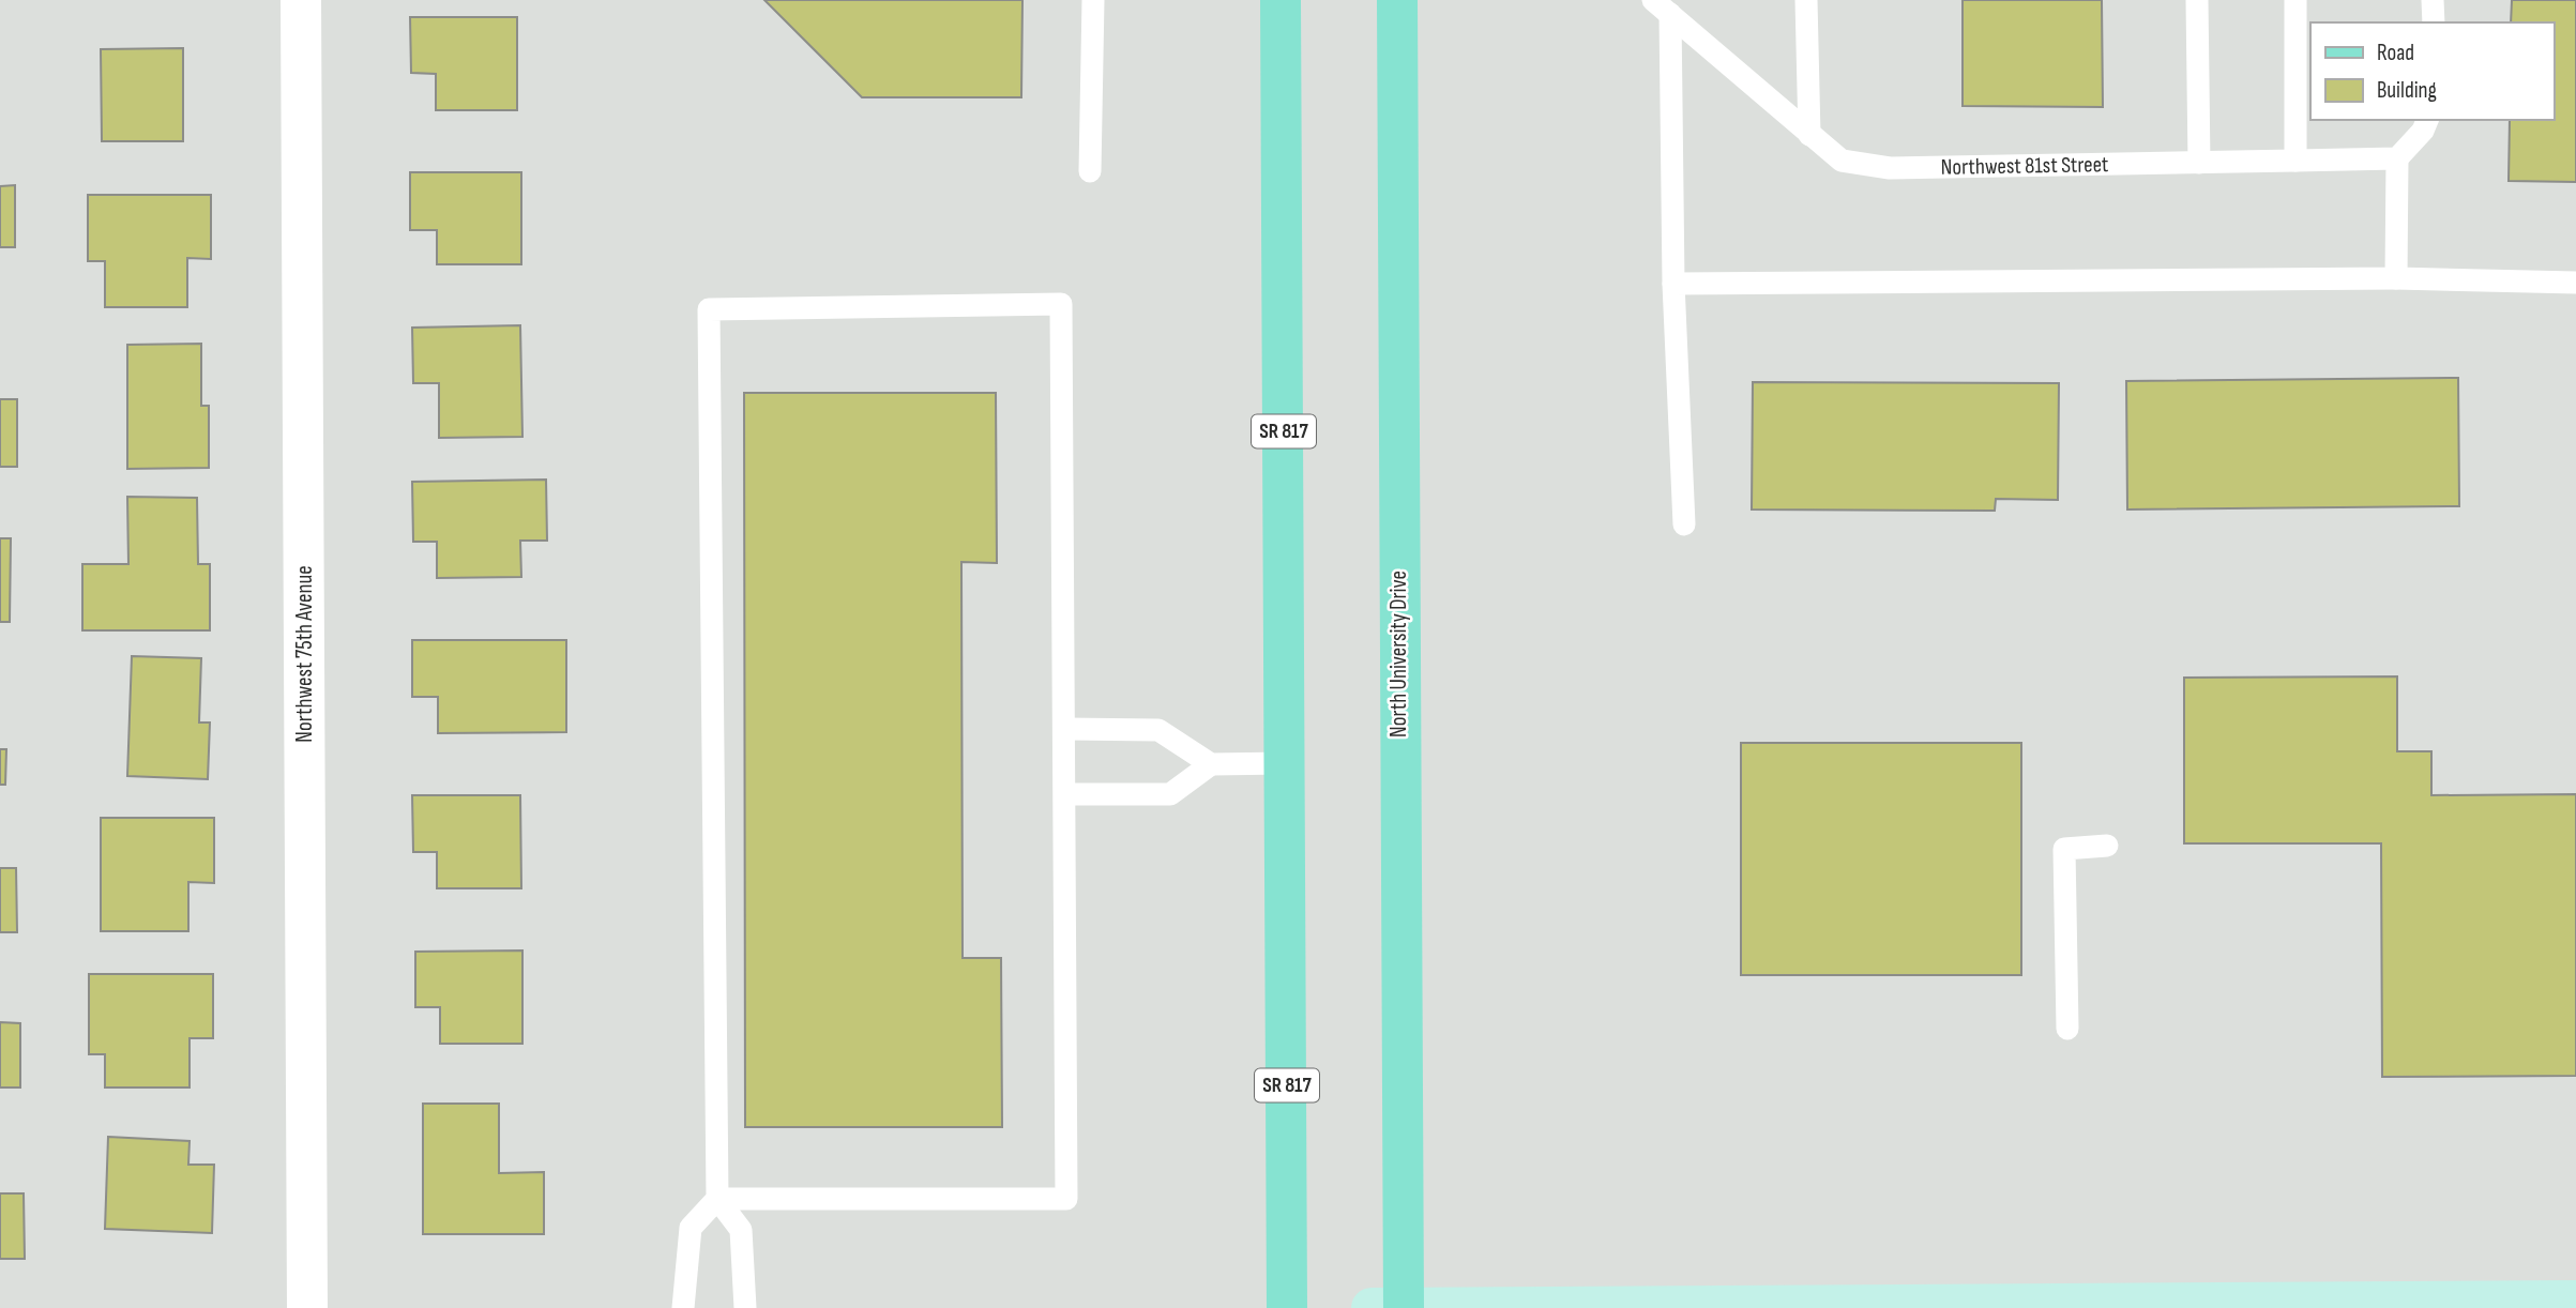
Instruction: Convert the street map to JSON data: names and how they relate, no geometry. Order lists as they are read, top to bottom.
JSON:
{
  "streets": {
    "main road": ["SR 817", "North University Drive"],
    "street": ["Northwest 75th Avenue"],
    "lane": ["Northwest 81st Street"]
  },
  "legend": ["Road", "Building"]
}
